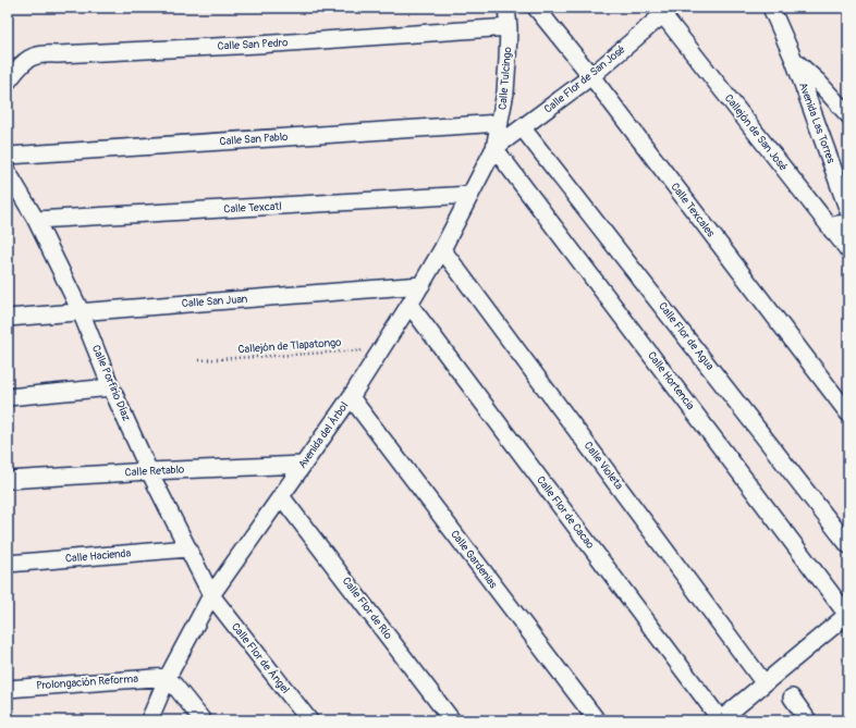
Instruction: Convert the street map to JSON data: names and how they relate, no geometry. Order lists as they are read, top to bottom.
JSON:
{
  "streets": {
    "street": [
      "Calle San Pedro",
      "Calle Tulcingo",
      "Calle Flor de San José",
      "Avenida Las Torres",
      "Callejón de San José",
      "Calle San Pablo",
      "Calle Texcatl",
      "Calle Texcales",
      "Calle San Juan",
      "Calle Flor de Agua",
      "Calle Hortencia",
      "Calle Porfirio Díaz",
      "Avenida del Árbol",
      "Calle Violeta",
      "Calle Retablo",
      "Calle Flor de Cacao",
      "Calle Hacienda",
      "Calle Gardenias",
      "Calle Flor de Río",
      "Calle Flor de Ángel",
      "Prolongación Reforma"
    ],
    "path": ["Callejón de Tlapatongo"]
  },
  "crossings": [
    ["Calle San Pedro", "Calle Tulcingo"],
    ["Calle Tulcingo", "Calle Flor de San José"],
    ["Calle Tulcingo", "Calle San Pablo"],
    ["Calle Tulcingo", "Calle Hortencia"],
    ["Calle Tulcingo", "Avenida del Árbol"],
    ["Calle Flor de San José", "Callejón de San José"],
    ["Calle Flor de San José", "Calle Texcales"],
    ["Calle Flor de San José", "Calle Flor de Agua"],
    ["Calle Flor de San José", "Calle Hortencia"],
    ["Calle Flor de San José", "Avenida del Árbol"],
    ["Calle Texcatl", "Calle Porfirio Díaz"],
    ["Calle Texcatl", "Avenida del Árbol"],
    ["Calle San Juan", "Calle Porfirio Díaz"],
    ["Calle San Juan", "Avenida del Árbol"],
    ["Callejón de Tlapatongo", "Avenida del Árbol"],
    ["Calle Hortencia", "Avenida del Árbol"],
    ["Calle Porfirio Díaz", "Avenida del Árbol"],
    ["Calle Porfirio Díaz", "Calle Retablo"],
    ["Calle Porfirio Díaz", "Calle Hacienda"],
    ["Calle Porfirio Díaz", "Calle Flor de Ángel"],
    ["Avenida del Árbol", "Calle Violeta"],
    ["Avenida del Árbol", "Calle Retablo"],
    ["Avenida del Árbol", "Calle Flor de Cacao"],
    ["Avenida del Árbol", "Calle Gardenias"],
    ["Avenida del Árbol", "Calle Flor de Río"],
    ["Avenida del Árbol", "Calle Flor de Ángel"],
    ["Avenida del Árbol", "Prolongación Reforma"]
  ]
}
